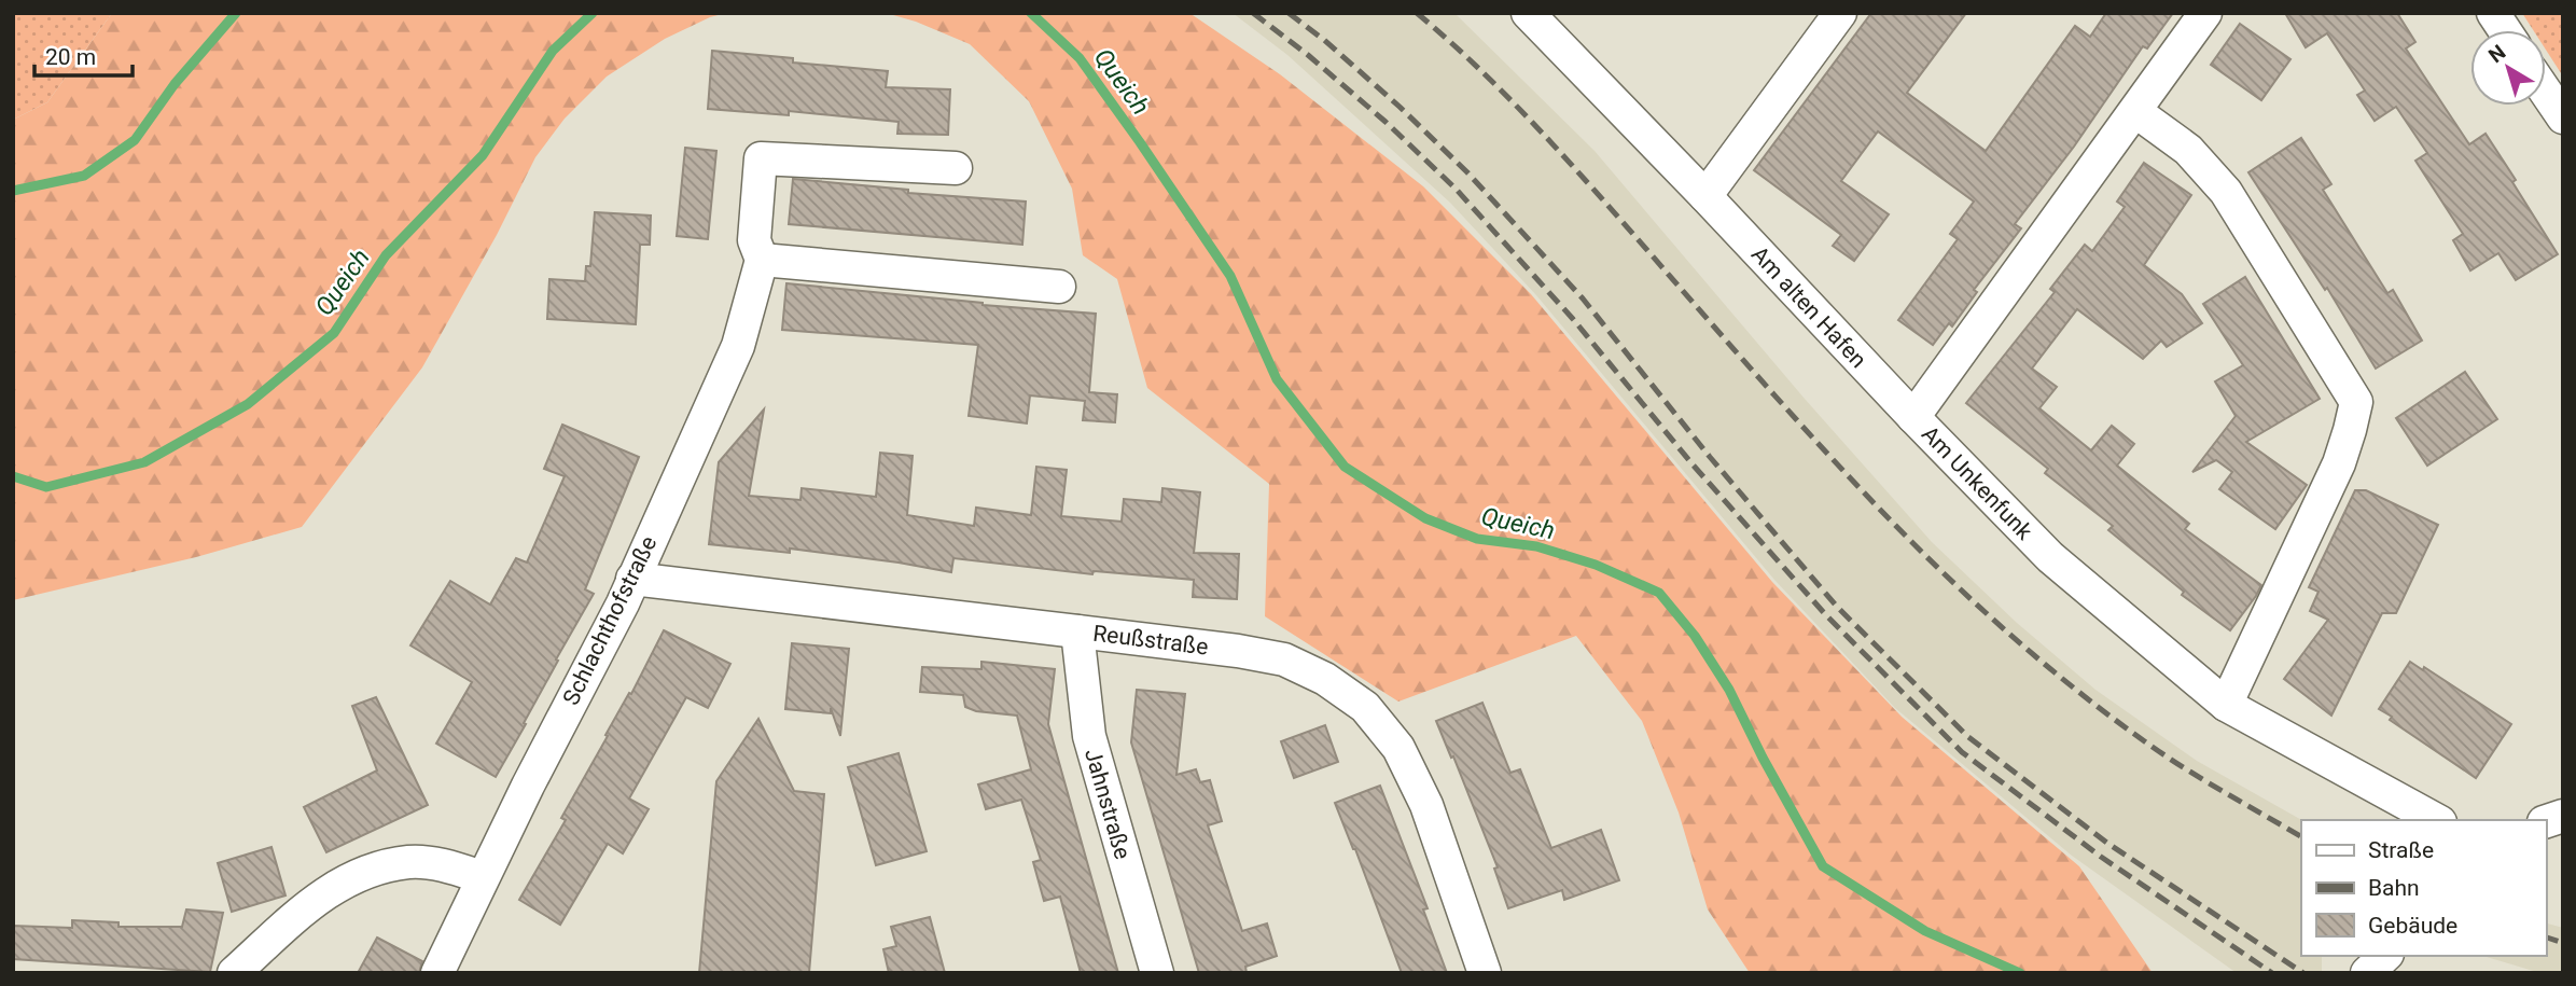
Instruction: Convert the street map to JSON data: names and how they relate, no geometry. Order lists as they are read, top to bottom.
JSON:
{
  "streets": {
    "street": [
      "Am alten Hafen",
      "Am Unkenfunk",
      "Schlachthofstraße",
      "Reußstraße",
      "Jahnstraße"
    ]
  },
  "crossings": [
    ["Am alten Hafen", "Am Unkenfunk"],
    ["Schlachthofstraße", "Reußstraße"],
    ["Reußstraße", "Jahnstraße"]
  ],
  "water": ["Queich"],
  "legend": ["Straße", "Bahn", "Gebäude"],
  "scale_bar": "20 m",
  "north": "top left"
}
